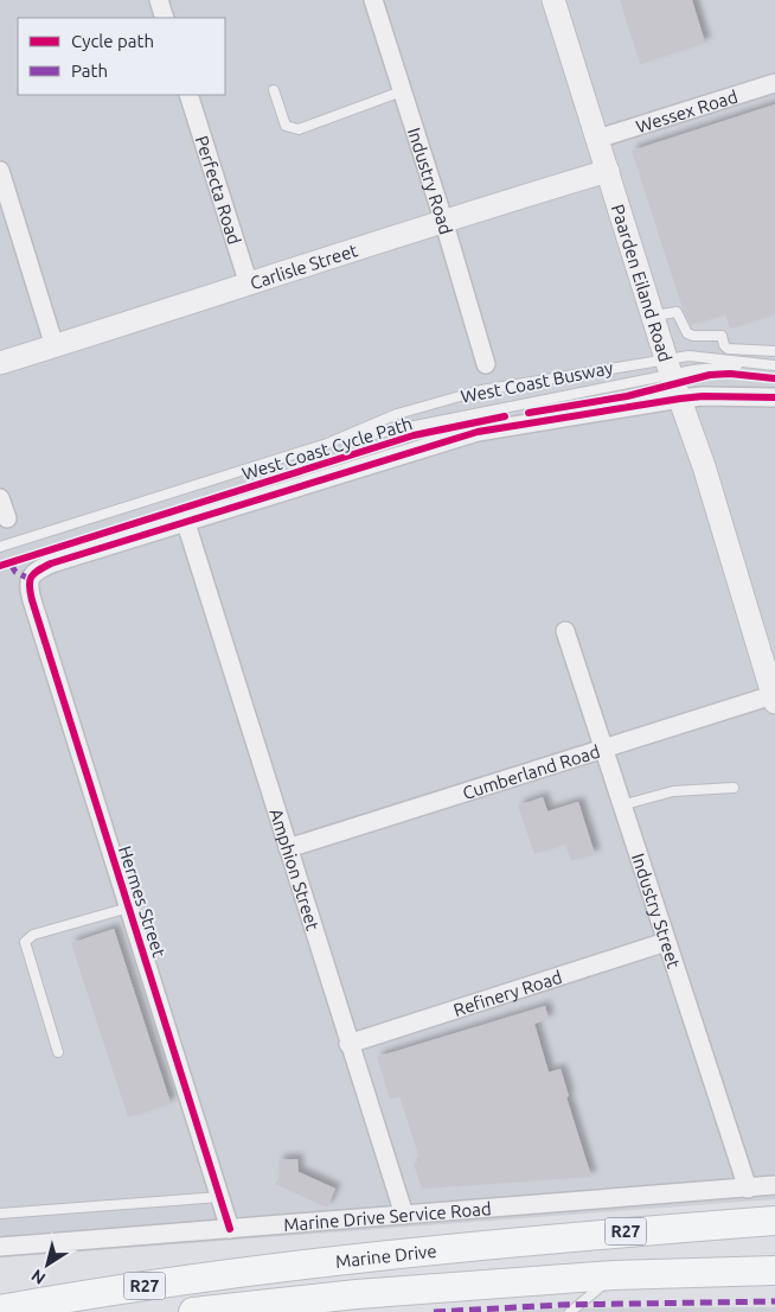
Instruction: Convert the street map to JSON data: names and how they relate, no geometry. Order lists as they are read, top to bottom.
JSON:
{
  "streets": {
    "main road": ["R27", "Marine Drive"],
    "street": [
      "Wessex Road",
      "Industry Road",
      "Perfecta Road",
      "Carlisle Street",
      "Paarden Eiland Road",
      "Cumberland Road",
      "Amphion Street",
      "Hermes Street",
      "Industry Street",
      "Refinery Road",
      "Marine Drive Service Road"
    ],
    "lane": ["West Coast Busway"],
    "cycle path": ["West Coast Cycle Path"]
  },
  "crossings": [
    ["Wessex Road", "Paarden Eiland Road"],
    ["Industry Road", "Carlisle Street"],
    ["Perfecta Road", "Carlisle Street"],
    ["Carlisle Street", "Paarden Eiland Road"],
    ["Paarden Eiland Road", "West Coast Busway"],
    ["Paarden Eiland Road", "Cumberland Road"],
    ["Cumberland Road", "Amphion Street"],
    ["Cumberland Road", "Industry Street"],
    ["Amphion Street", "Hermes Street"],
    ["Amphion Street", "Refinery Road"],
    ["Amphion Street", "Marine Drive Service Road"],
    ["Hermes Street", "Marine Drive Service Road"],
    ["Industry Street", "Refinery Road"],
    ["Industry Street", "Marine Drive Service Road"]
  ],
  "legend": ["Cycle path", "Path"],
  "north": "bottom left"
}
